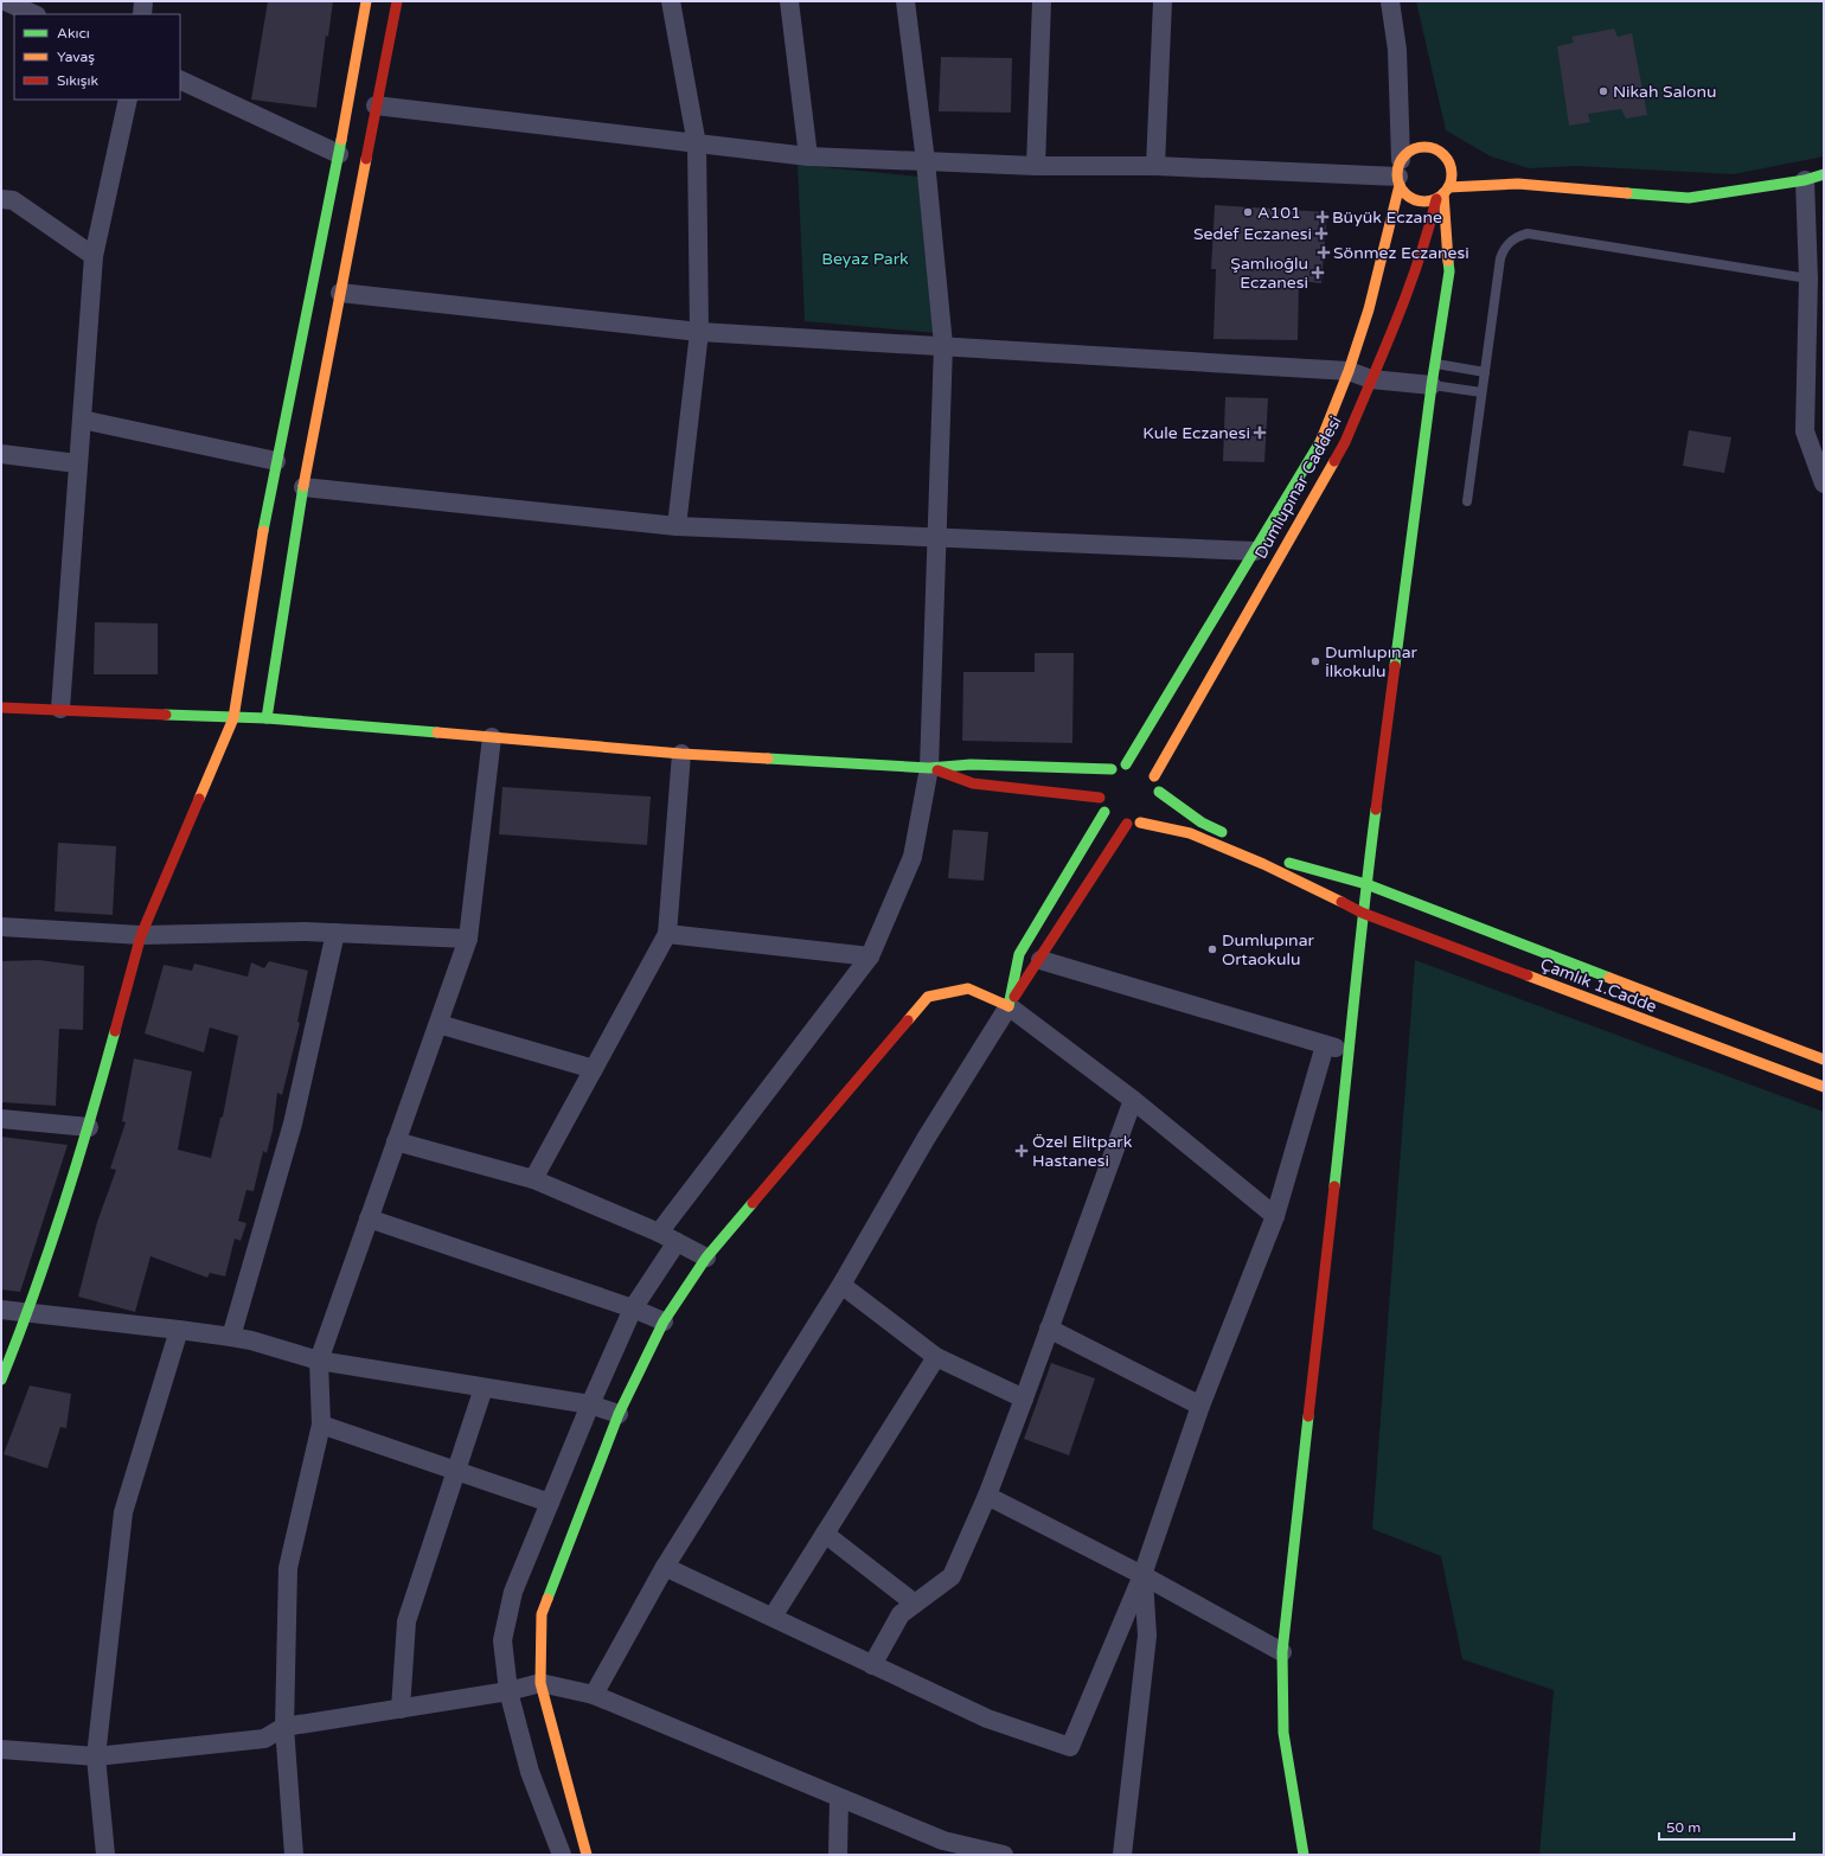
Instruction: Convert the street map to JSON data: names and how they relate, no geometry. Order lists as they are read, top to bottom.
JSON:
{
  "streets": {
    "street": ["Dumlupınar Caddesi", "Çamlık 1.Cadde"]
  },
  "parks": ["Beyaz Park"],
  "places": {
    "other": [
      "Nikah Salonu",
      "A101",
      "Dumlupınar İlkokulu",
      "Dumlupınar Ortaokulu"
    ],
    "health": [
      "Büyük Eczane",
      "Sedef Eczanesi",
      "Sönmez Eczanesi",
      "Şamlıoğlu Eczanesi",
      "Kule Eczanesi",
      "Özel Elitpark Hastanesi"
    ]
  },
  "legend": ["Akıcı", "Yavaş", "Sıkışık"],
  "scale_bar": "50 m"
}
